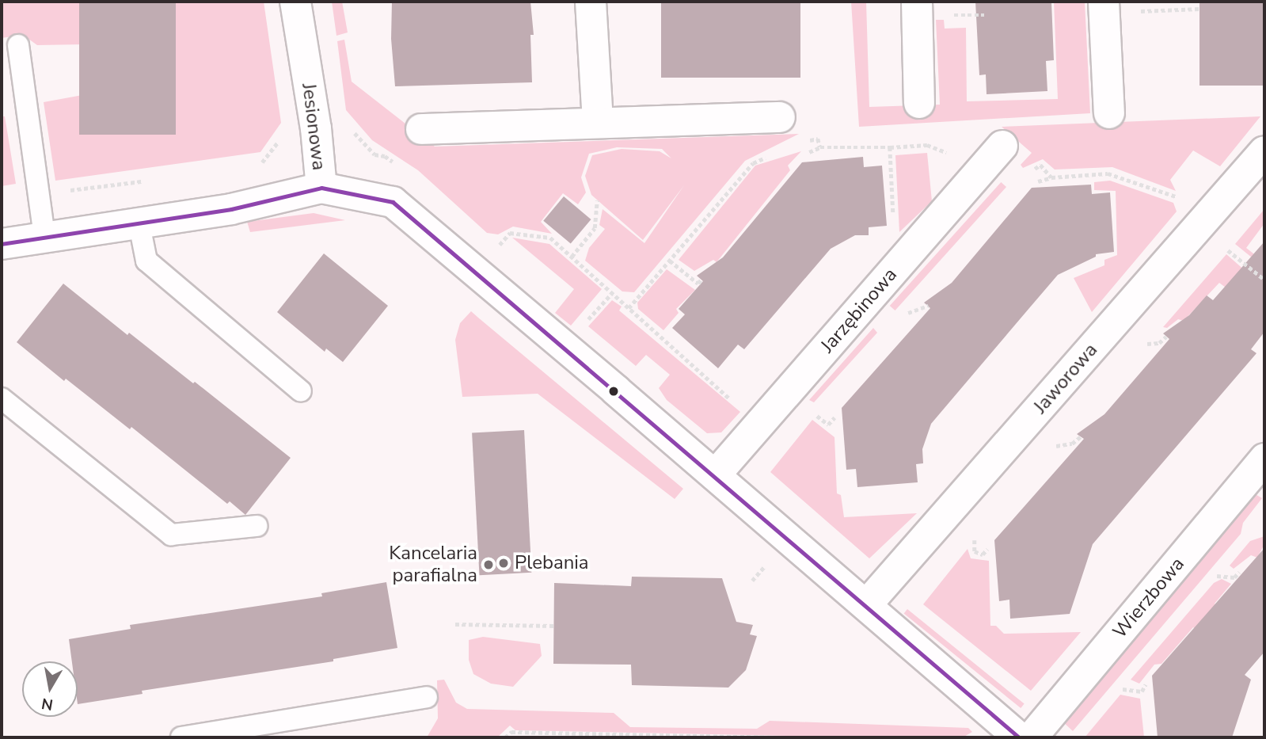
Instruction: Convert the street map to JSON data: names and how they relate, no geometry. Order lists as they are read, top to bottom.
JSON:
{
  "streets": {
    "street": [
      "Jesionowa",
      "Jarzębinowa",
      "Jaworowa",
      "Wierzbowa"
    ]
  },
  "crossings": [
    ["Jesionowa", "Jarzębinowa"],
    ["Jesionowa", "Jaworowa"]
  ],
  "places": ["Plebania", "Kancelaria parafialna"],
  "north": "bottom"
}
